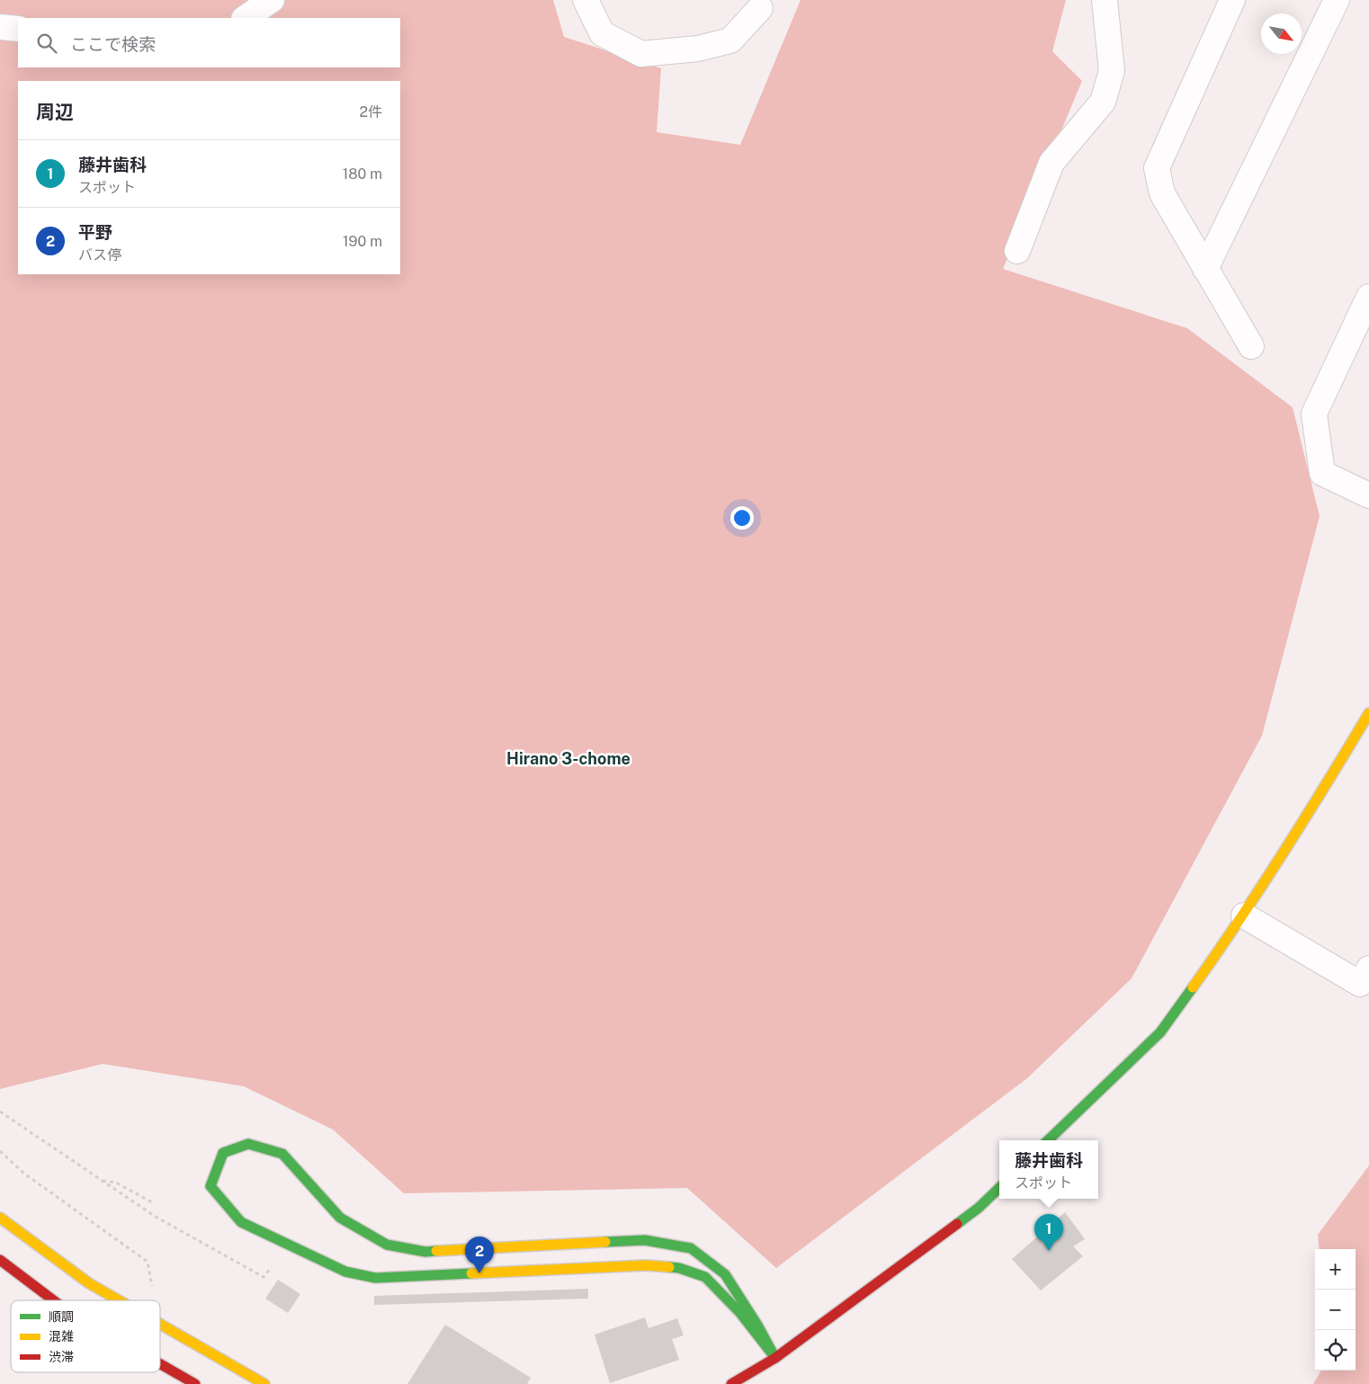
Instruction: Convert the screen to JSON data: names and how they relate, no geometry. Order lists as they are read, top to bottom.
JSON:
{
  "districts": ["Hirano 3-chome"],
  "legend": ["順調", "混雑", "渋滞"],
  "north": "bottom right",
  "page": {
    "search": "ここで検索",
    "heading": ["周辺", "2件"],
    "list": [
      {
        "mark": "1",
        "name": "藤井歯科",
        "note": "スポット",
        "value": "180 m"
      },
      {
        "mark": "2",
        "name": "平野",
        "note": "バス停",
        "value": "190 m"
      }
    ],
    "popup": ["藤井歯科", "スポット"],
    "pins": ["1", "2"],
    "map_buttons": ["+", "−"]
  }
}
